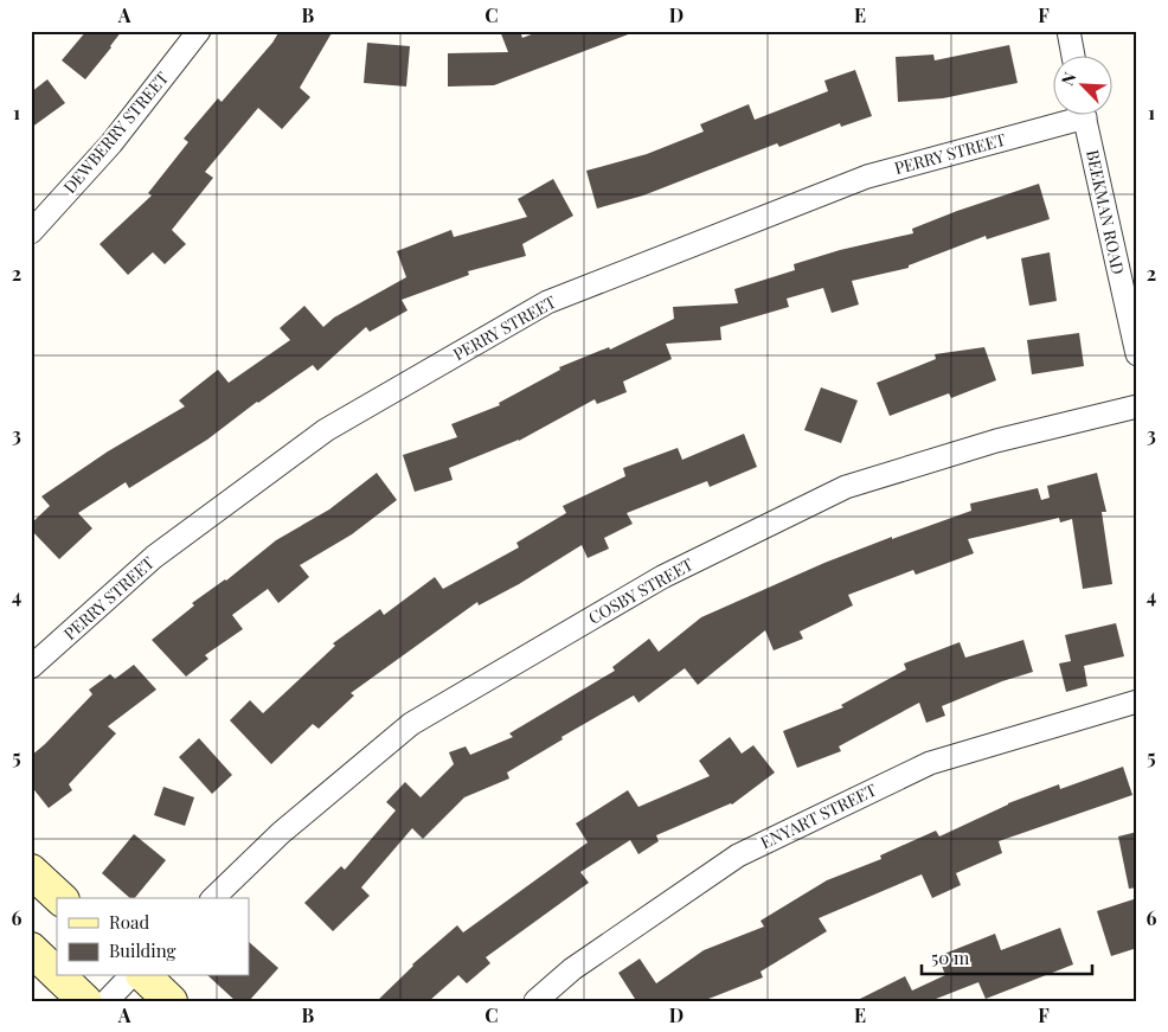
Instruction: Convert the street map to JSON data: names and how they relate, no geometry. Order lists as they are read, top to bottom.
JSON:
{
  "streets": {
    "street": [
      "DEWBERRY STREET",
      "PERRY STREET",
      "BEEKMAN ROAD",
      "COSBY STREET",
      "ENYART STREET"
    ]
  },
  "legend": ["Road", "Building"],
  "scale_bar": "50 m",
  "north": "top left",
  "grid": {
    "columns": [
      "A",
      "B",
      "C",
      "D",
      "E",
      "F"
    ],
    "rows": [
      "1",
      "2",
      "3",
      "4",
      "5",
      "6"
    ]
  }
}
